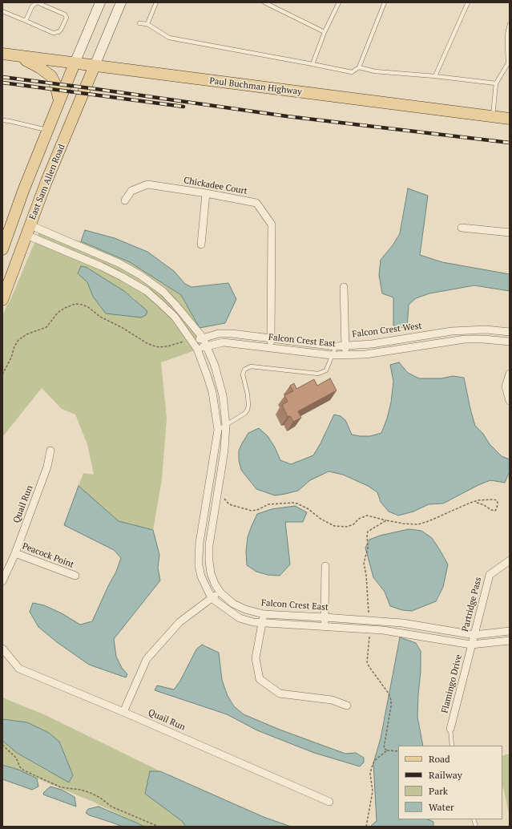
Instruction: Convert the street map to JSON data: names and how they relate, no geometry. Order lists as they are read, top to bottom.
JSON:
{
  "streets": {
    "main road": ["Paul Buchman Highway", "East Sam Allen Road"],
    "street": [
      "Chickadee Court",
      "Falcon Crest West",
      "Falcon Crest East",
      "Quail Run",
      "Peacock Point",
      "Partridge Pass",
      "Flamingo Drive"
    ]
  },
  "crossings": [
    ["Paul Buchman Highway", "East Sam Allen Road"],
    ["East Sam Allen Road", "Falcon Crest East"],
    ["Chickadee Court", "Falcon Crest West"],
    ["Chickadee Court", "Falcon Crest East"],
    ["Falcon Crest West", "Falcon Crest East"],
    ["Falcon Crest East", "Partridge Pass"],
    ["Quail Run", "Peacock Point"],
    ["Partridge Pass", "Flamingo Drive"]
  ],
  "legend": [
    "Road",
    "Railway",
    "Park",
    "Water"
  ]
}
